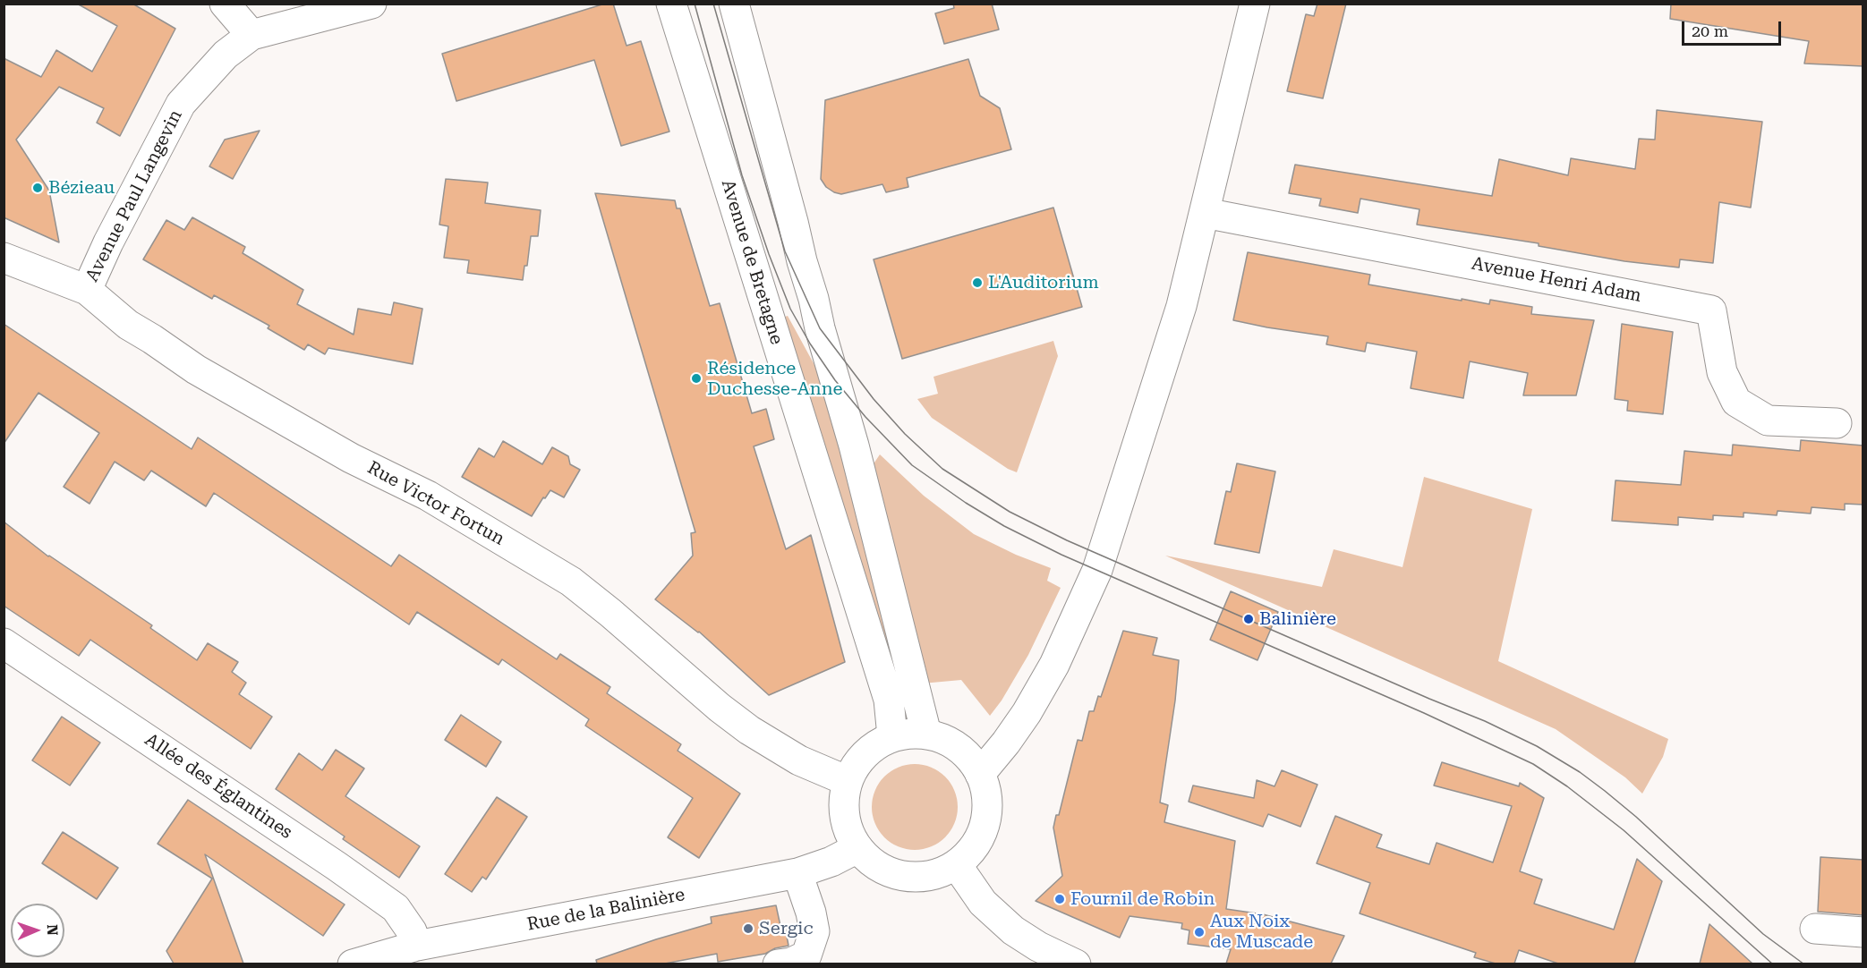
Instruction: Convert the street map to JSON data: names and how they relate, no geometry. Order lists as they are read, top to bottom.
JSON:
{
  "streets": {
    "street": [
      "Avenue Paul Langevin",
      "Avenue de Bretagne",
      "Avenue Henri Adam",
      "Rue Victor Fortun",
      "Allée des Églantines",
      "Rue de la Balinière"
    ]
  },
  "crossings": [
    ["Avenue Paul Langevin", "Rue Victor Fortun"],
    ["Avenue de Bretagne", "Rue Victor Fortun"],
    ["Avenue de Bretagne", "Rue de la Balinière"],
    ["Rue Victor Fortun", "Rue de la Balinière"],
    ["Allée des Églantines", "Rue de la Balinière"]
  ],
  "places": [
    "Bézieau",
    "L'Auditorium",
    "Résidence Duchesse-Anne",
    "Balinière",
    "Fournil de Robin",
    "Sergic",
    "Aux Noix de Muscade"
  ],
  "scale_bar": "20 m",
  "north": "right"
}
